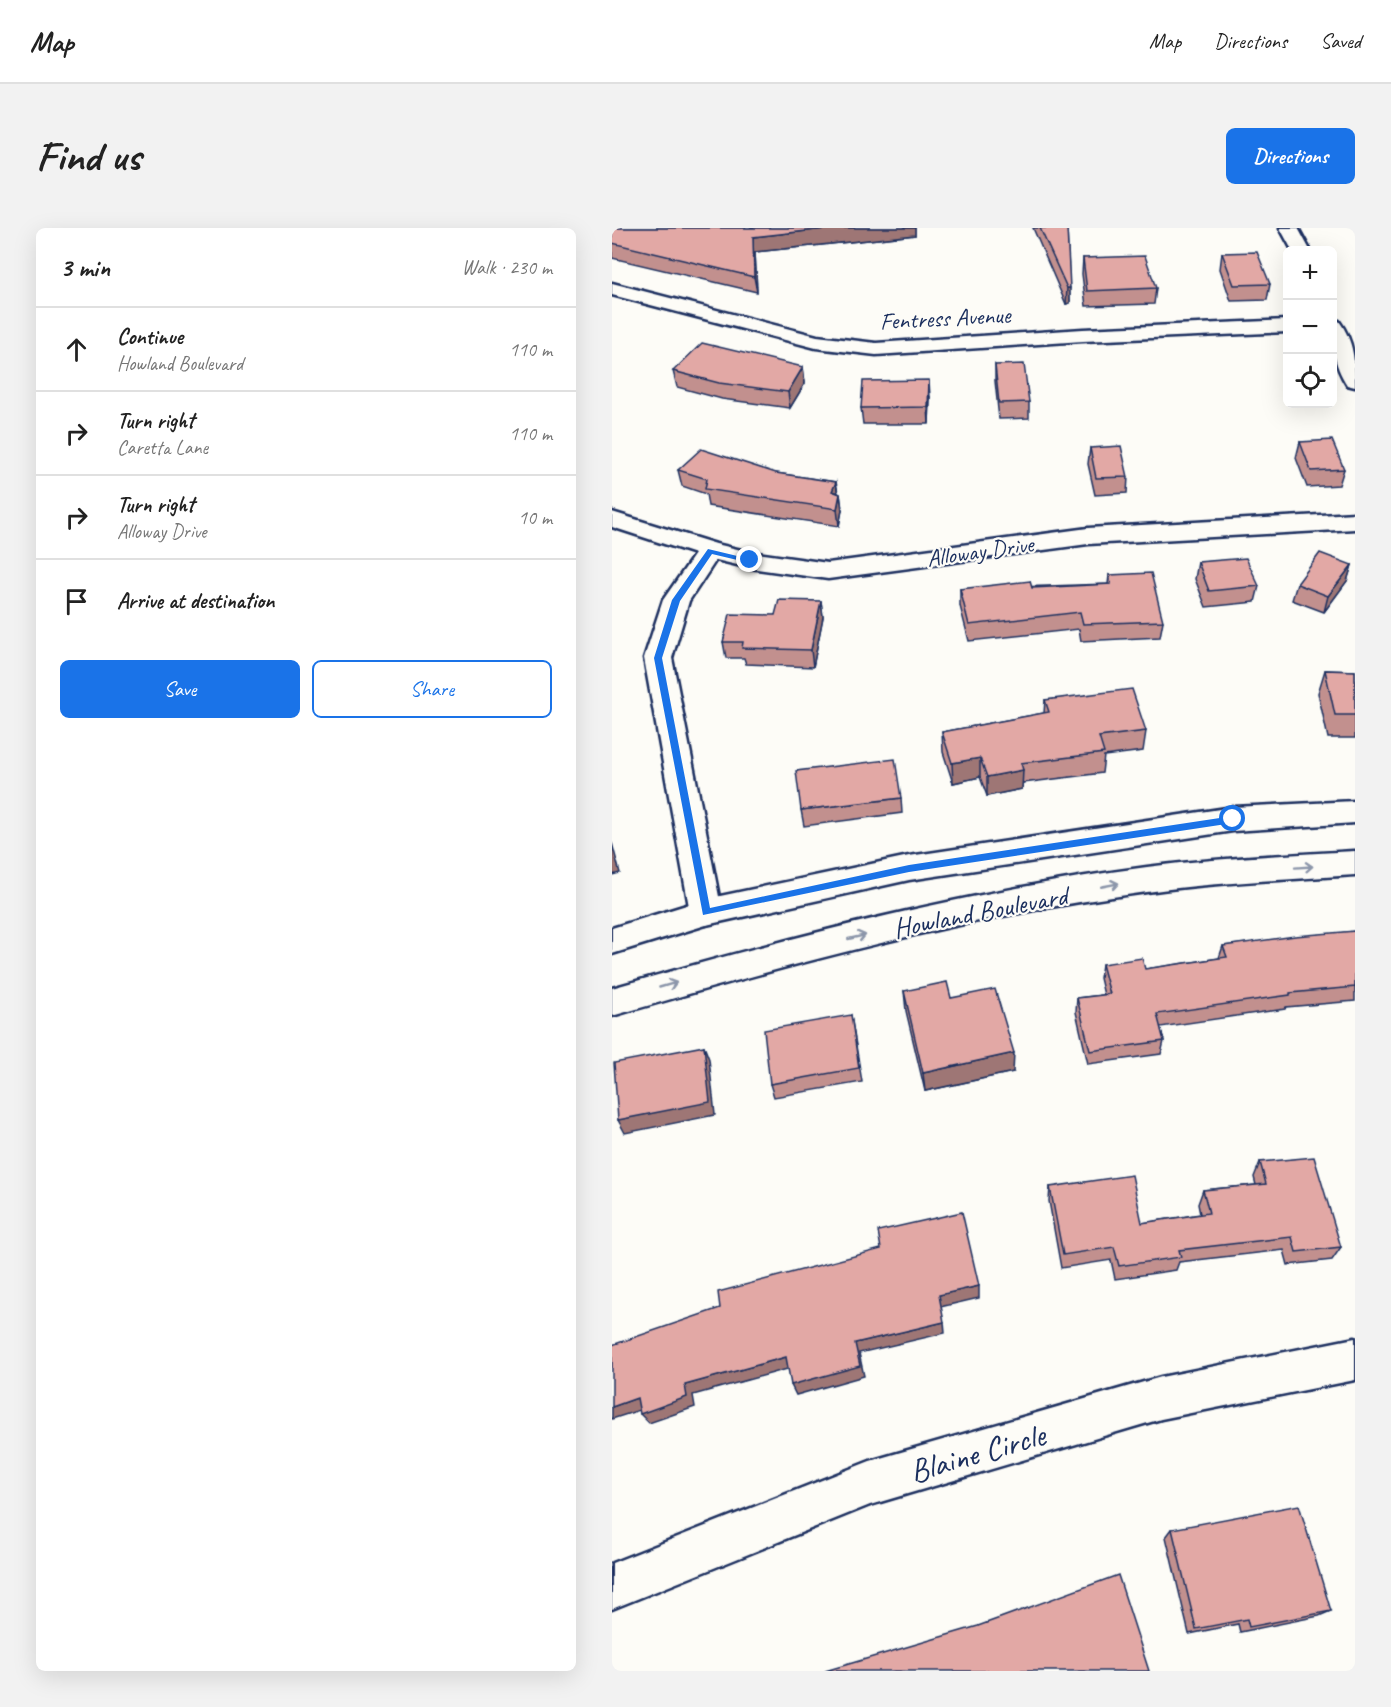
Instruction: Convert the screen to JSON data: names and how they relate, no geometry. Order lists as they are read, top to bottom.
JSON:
{
  "streets": {
    "street": [
      "Fentress Avenue",
      "Alloway Drive",
      "Howland Boulevard",
      "Blaine Circle"
    ]
  },
  "page": {
    "header": "Map",
    "nav": ["Map", "Directions", "Saved"],
    "buttons": [
      "Directions",
      ["Save", "Share"]
    ],
    "title": "Find us",
    "heading": ["3 min", "Walk · 230 m"],
    "map_buttons": ["+", "−"],
    "list": [
      ["Continue", "Howland Boulevard", "110 m"],
      ["Turn right", "Caretta Lane", "110 m"],
      ["Turn right", "Alloway Drive", "10 m"],
      "Arrive at destination"
    ]
  }
}
